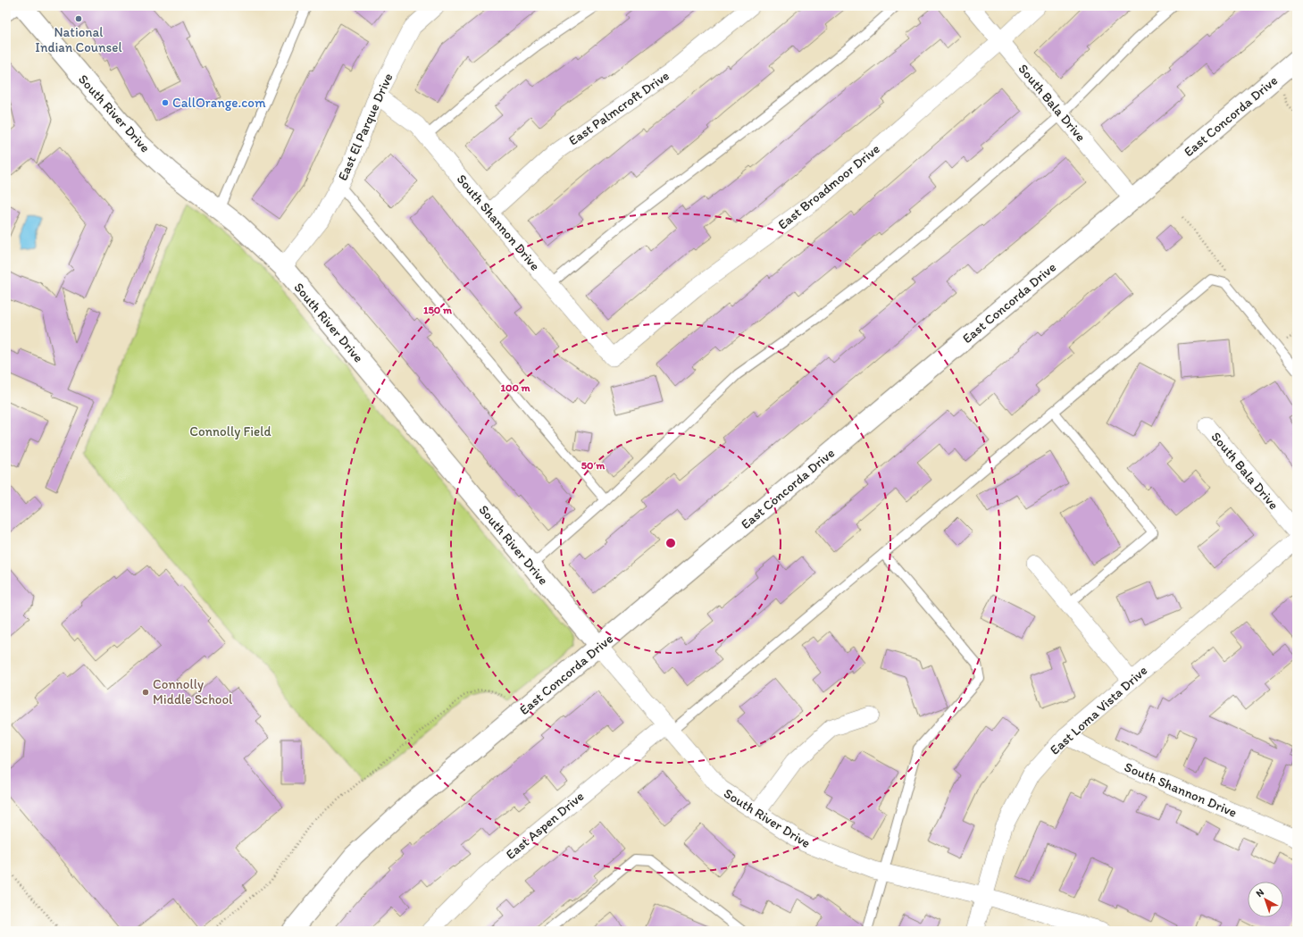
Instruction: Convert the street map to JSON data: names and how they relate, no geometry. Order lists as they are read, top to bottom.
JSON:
{
  "streets": {
    "street": [
      "South Bala Drive",
      "East Palmcroft Drive",
      "South River Drive",
      "East Concorda Drive",
      "East El Parque Drive",
      "East Broadmoor Drive",
      "South Shannon Drive",
      "East Loma Vista Drive",
      "East Aspen Drive"
    ]
  },
  "crossings": [
    ["South Bala Drive", "East Concorda Drive"],
    ["South Bala Drive", "East Broadmoor Drive"],
    ["East Palmcroft Drive", "South Shannon Drive"],
    ["South River Drive", "East Concorda Drive"],
    ["South River Drive", "East El Parque Drive"],
    ["South River Drive", "East Loma Vista Drive"],
    ["South River Drive", "East Aspen Drive"],
    ["East El Parque Drive", "South Shannon Drive"],
    ["East Broadmoor Drive", "South Shannon Drive"],
    ["South Shannon Drive", "East Loma Vista Drive"]
  ],
  "parks": ["Connolly Field"],
  "places": ["National Indian Counsel", "CallOrange.com", "Connolly Middle School"],
  "north": "top left",
  "rings": ["150 m", "100 m", "50 m"]
}
